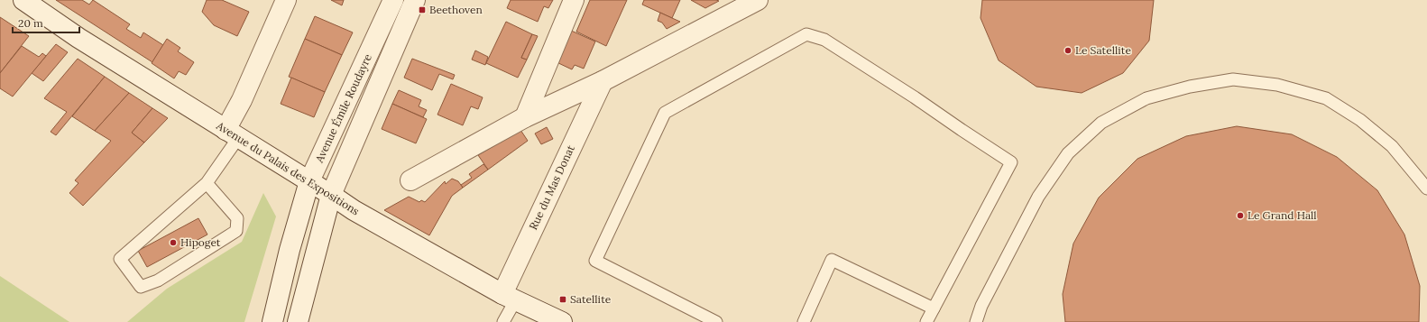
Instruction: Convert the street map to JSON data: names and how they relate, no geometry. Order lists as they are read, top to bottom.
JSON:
{
  "streets": {
    "street": ["Avenue Émile Roudayre", "Avenue du Palais des Expositions", "Rue du Mas Donat"]
  },
  "crossings": [
    ["Avenue Émile Roudayre", "Avenue du Palais des Expositions"],
    ["Avenue du Palais des Expositions", "Rue du Mas Donat"]
  ],
  "places": {
    "transit": ["Beethoven", "Satellite"],
    "other": ["Le Satellite", "Le Grand Hall", "Hipoget"]
  },
  "scale_bar": "20 m"
}
